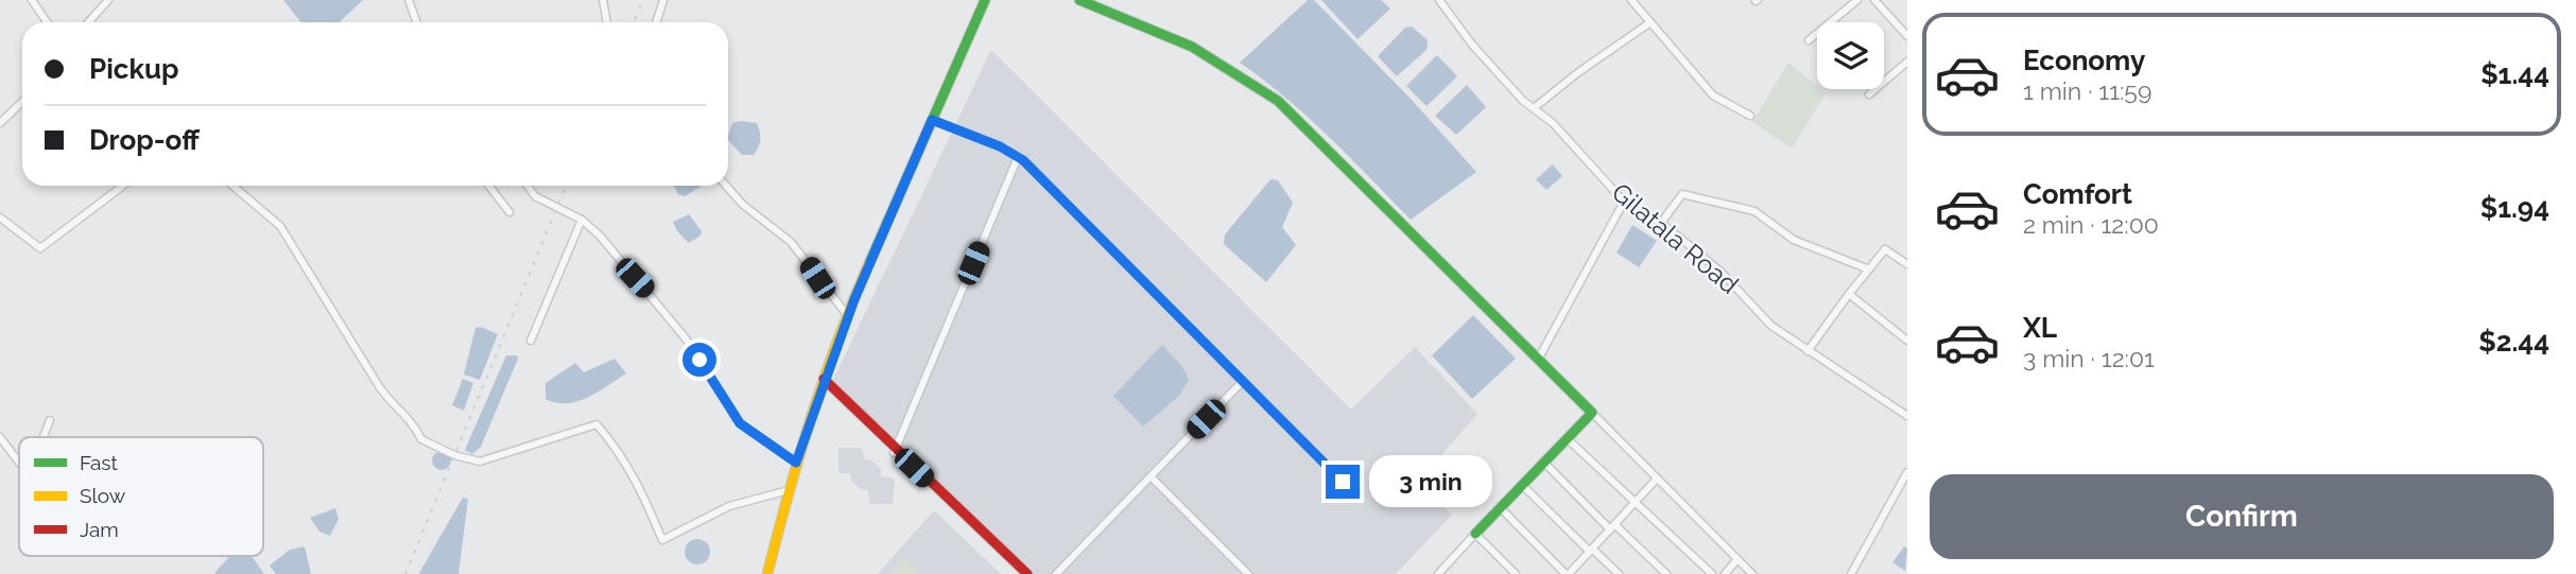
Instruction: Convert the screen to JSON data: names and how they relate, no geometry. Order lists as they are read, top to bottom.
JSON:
{
  "streets": {
    "street": ["Gilatala Road"]
  },
  "legend": ["Fast", "Slow", "Jam"],
  "page": {
    "list": [
      {
        "name": "Economy",
        "note": "1 min · 11:59",
        "value": "$1.44"
      },
      {
        "name": "Comfort",
        "note": "2 min · 12:00",
        "value": "$1.94"
      },
      {
        "name": "XL",
        "note": "3 min · 12:01",
        "value": "$2.44"
      }
    ],
    "banner": ["Pickup", "Drop-off"],
    "bubble": "3 min",
    "buttons": "Confirm"
  }
}
